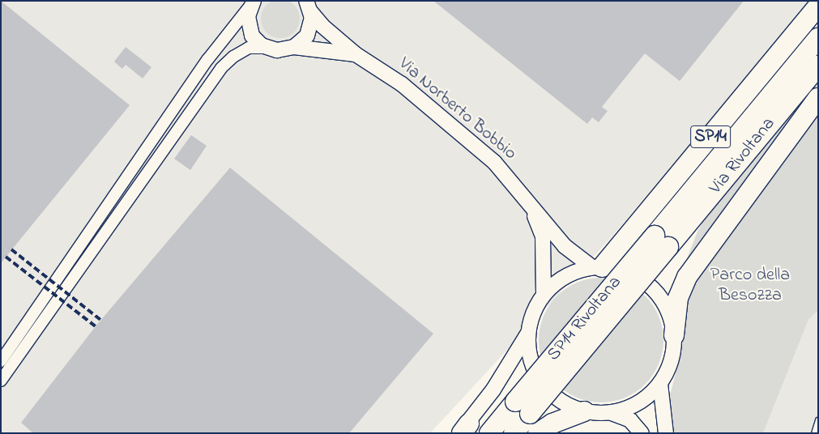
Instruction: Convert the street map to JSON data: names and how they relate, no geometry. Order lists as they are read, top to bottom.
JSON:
{
  "streets": {
    "highway": ["SP14", "Via Rivoltana", "SP14 Rivoltana"],
    "street": ["Via Norberto Bobbio"]
  },
  "crossings": [
    ["Via Norberto Bobbio", "SP14"],
    ["Via Rivoltana", "SP14 Rivoltana"]
  ],
  "parks": ["Parco della Besozza"]
}
